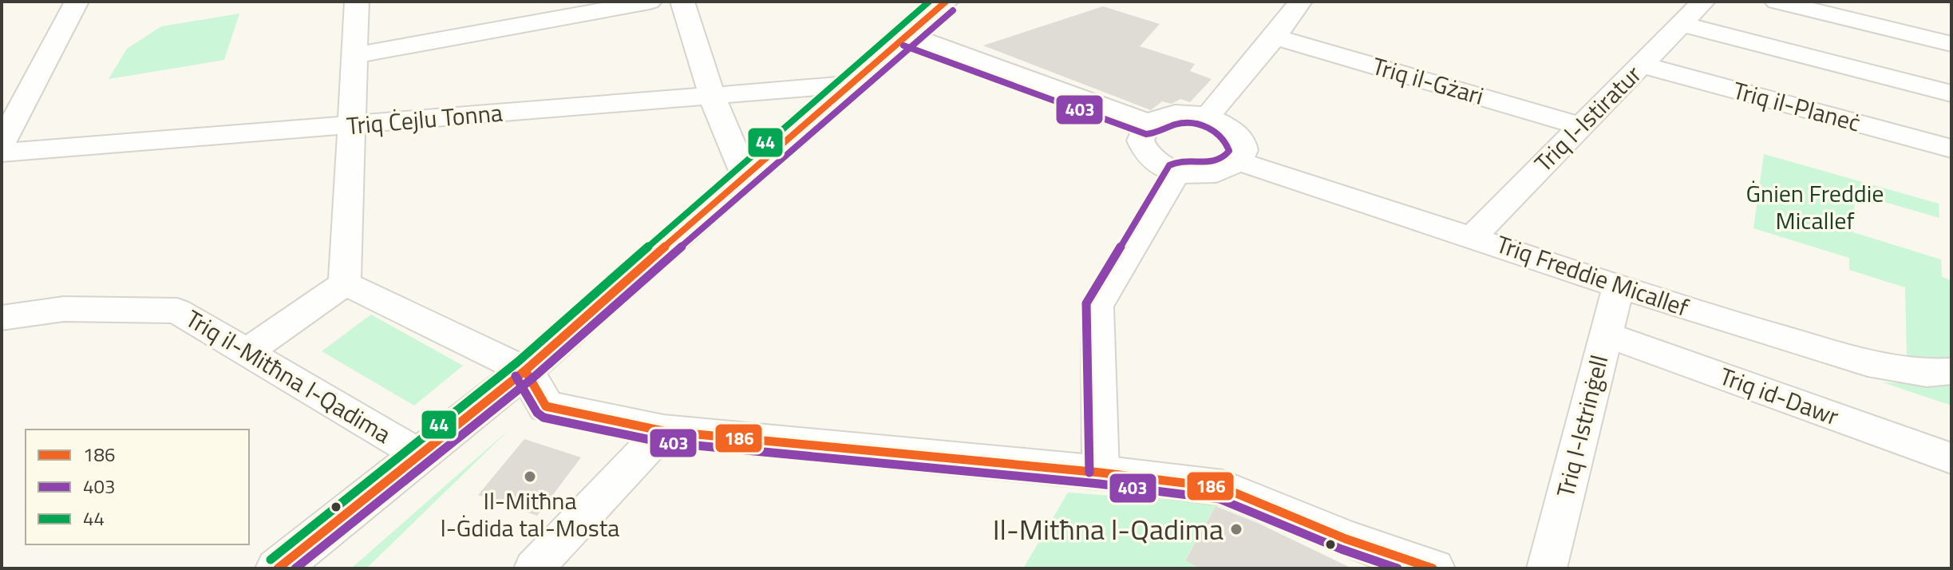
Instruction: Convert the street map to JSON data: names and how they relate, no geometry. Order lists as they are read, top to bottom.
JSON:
{
  "streets": {
    "street": [
      "Triq il-Gżari",
      "Triq il-Planeċ",
      "Triq l-Istiratur",
      "Triq Ċejlu Tonna",
      "Triq Freddie Micallef",
      "Triq il-Mitħna l-Qadima",
      "Triq id-Dawr",
      "Triq l-Istrinġell"
    ]
  },
  "crossings": [
    ["Triq il-Gżari", "Triq l-Istiratur"],
    ["Triq il-Planeċ", "Triq l-Istiratur"],
    ["Triq l-Istiratur", "Triq Freddie Micallef"],
    ["Triq Freddie Micallef", "Triq l-Istrinġell"],
    ["Triq id-Dawr", "Triq l-Istrinġell"]
  ],
  "parks": ["Ġnien Freddie Micallef"],
  "places": ["Il-Mitħna l-Ġdida tal-Mosta", "Il-Mitħna l-Qadima"],
  "lines": ["transit line 186", "transit line 44", "transit line 403"],
  "legend": ["186", "403", "44"]
}
